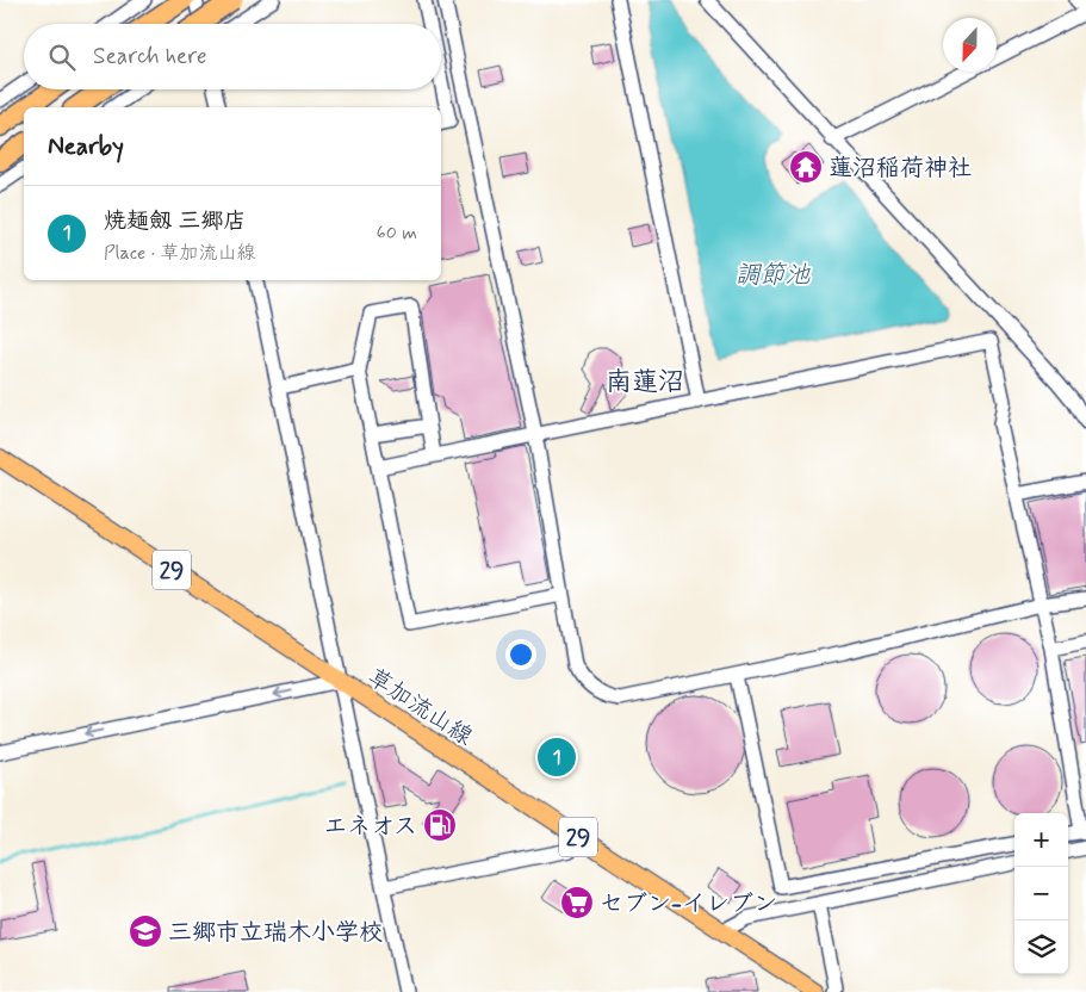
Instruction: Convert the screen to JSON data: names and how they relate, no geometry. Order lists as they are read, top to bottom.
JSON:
{
  "streets": {
    "main road": ["29", "草加流山線"]
  },
  "districts": ["南蓮沼"],
  "water": ["調節池"],
  "places": {
    "temple": ["蓮沼稲荷神社"],
    "fuel station": ["エネオス"],
    "supermarket": ["セブン-イレブン"],
    "school or university": ["三郷市立瑞木小学校"]
  },
  "north": "bottom",
  "page": {
    "search": "Search here",
    "heading": "Nearby",
    "list": [
      {
        "mark": "1",
        "name": "焼麺劔 三郷店",
        "note": "Place · 草加流山線",
        "value": "60 m"
      }
    ],
    "pins": "1",
    "map_buttons": ["+", "−"]
  }
}
